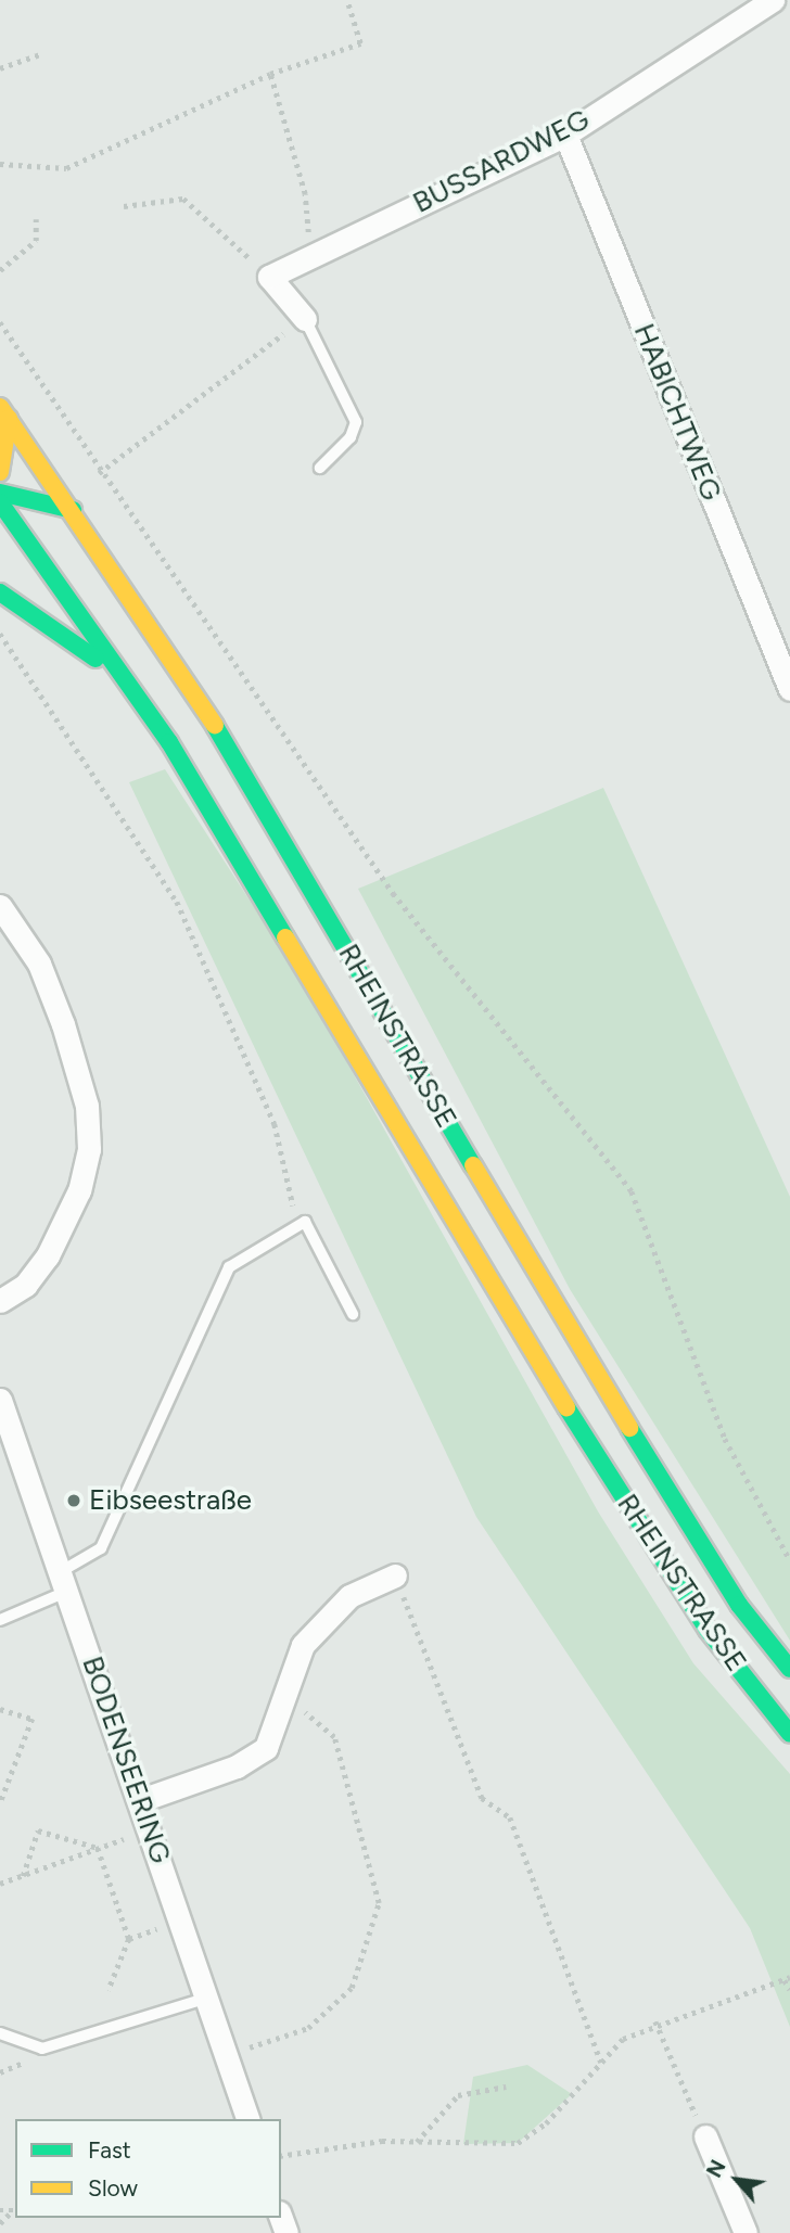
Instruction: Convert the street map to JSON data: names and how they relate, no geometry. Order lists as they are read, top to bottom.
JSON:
{
  "streets": {
    "street": [
      "BUSSARDWEG",
      "HABICHTWEG",
      "RHEINSTRASSE",
      "BODENSEERING"
    ]
  },
  "crossings": [
    ["BUSSARDWEG", "HABICHTWEG"]
  ],
  "places": ["Eibseestraße"],
  "legend": ["Fast", "Slow"],
  "north": "top left"
}
